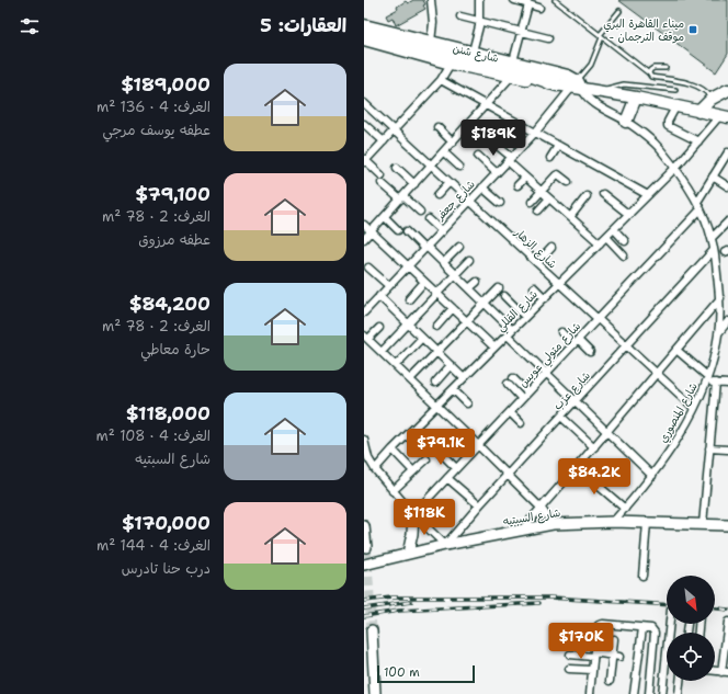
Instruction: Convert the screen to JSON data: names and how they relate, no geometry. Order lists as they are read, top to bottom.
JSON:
{
  "streets": {
    "main road": ["شارع شنن"],
    "street": [
      "شارع جعفر",
      "شارع الزهار",
      "شارع القللي",
      "شارع متولي عويس",
      "شارع عزب",
      "شارع المنصوري",
      "شارع السبتيه"
    ]
  },
  "crossings": [
    ["شارع شنن", "شارع جعفر"],
    ["شارع شنن", "شارع القللي"],
    ["شارع شنن", "شارع المنصوري"],
    ["شارع جعفر", "شارع الزهار"],
    ["شارع جعفر", "شارع المنصوري"],
    ["شارع الزهار", "شارع القللي"],
    ["شارع الزهار", "شارع متولي عويس"],
    ["شارع الزهار", "شارع عزب"],
    ["شارع الزهار", "شارع المنصوري"],
    ["شارع القللي", "شارع المنصوري"],
    ["شارع متولي عويس", "شارع المنصوري"],
    ["شارع عزب", "شارع المنصوري"],
    ["شارع عزب", "شارع السبتيه"],
    ["شارع المنصوري", "شارع السبتيه"]
  ],
  "places": {
    "transit": ["ميناء القاهرة البري - موقف الترجمان"]
  },
  "scale_bar": "100 m",
  "north": "bottom right",
  "page": {
    "heading": "العقارات: 5",
    "list": [
      {
        "name": "$189,000",
        "note": "الغرف: 4 · 136 m² · عطفه يوسف مرجي"
      },
      {
        "name": "$79,100",
        "note": "الغرف: 2 · 78 m² · عطفه مرزوق"
      },
      {
        "name": "$84,200",
        "note": "الغرف: 2 · 78 m² · حارة معاطي"
      },
      {
        "name": "$118,000",
        "note": "الغرف: 4 · 108 m² · شارع السبتيه"
      },
      {
        "name": "$170,000",
        "note": "الغرف: 4 · 144 m² · درب حنا تادرس"
      }
    ],
    "price": [
      "$189K",
      "$79.1K",
      "$84.2K",
      "$118K",
      "$170K"
    ],
    "scale": "100 m"
  }
}
